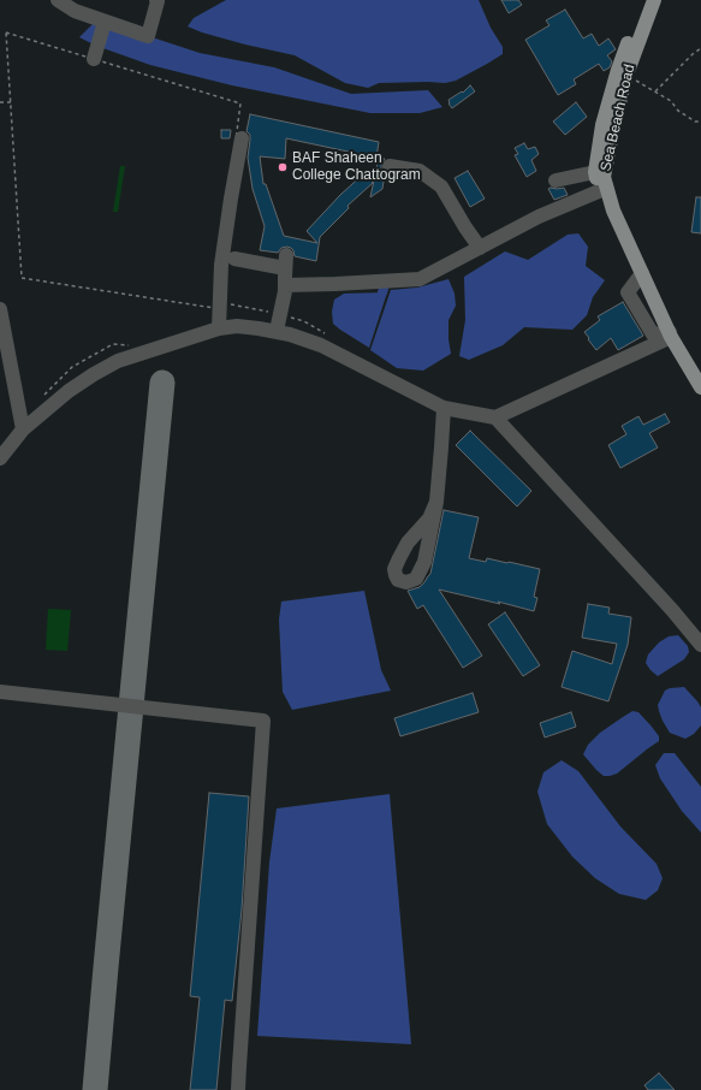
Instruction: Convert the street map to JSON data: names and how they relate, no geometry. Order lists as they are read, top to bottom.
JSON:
{
  "streets": {
    "main road": ["Sea Beach Road"]
  },
  "places": ["BAF Shaheen College Chattogram"]
}
